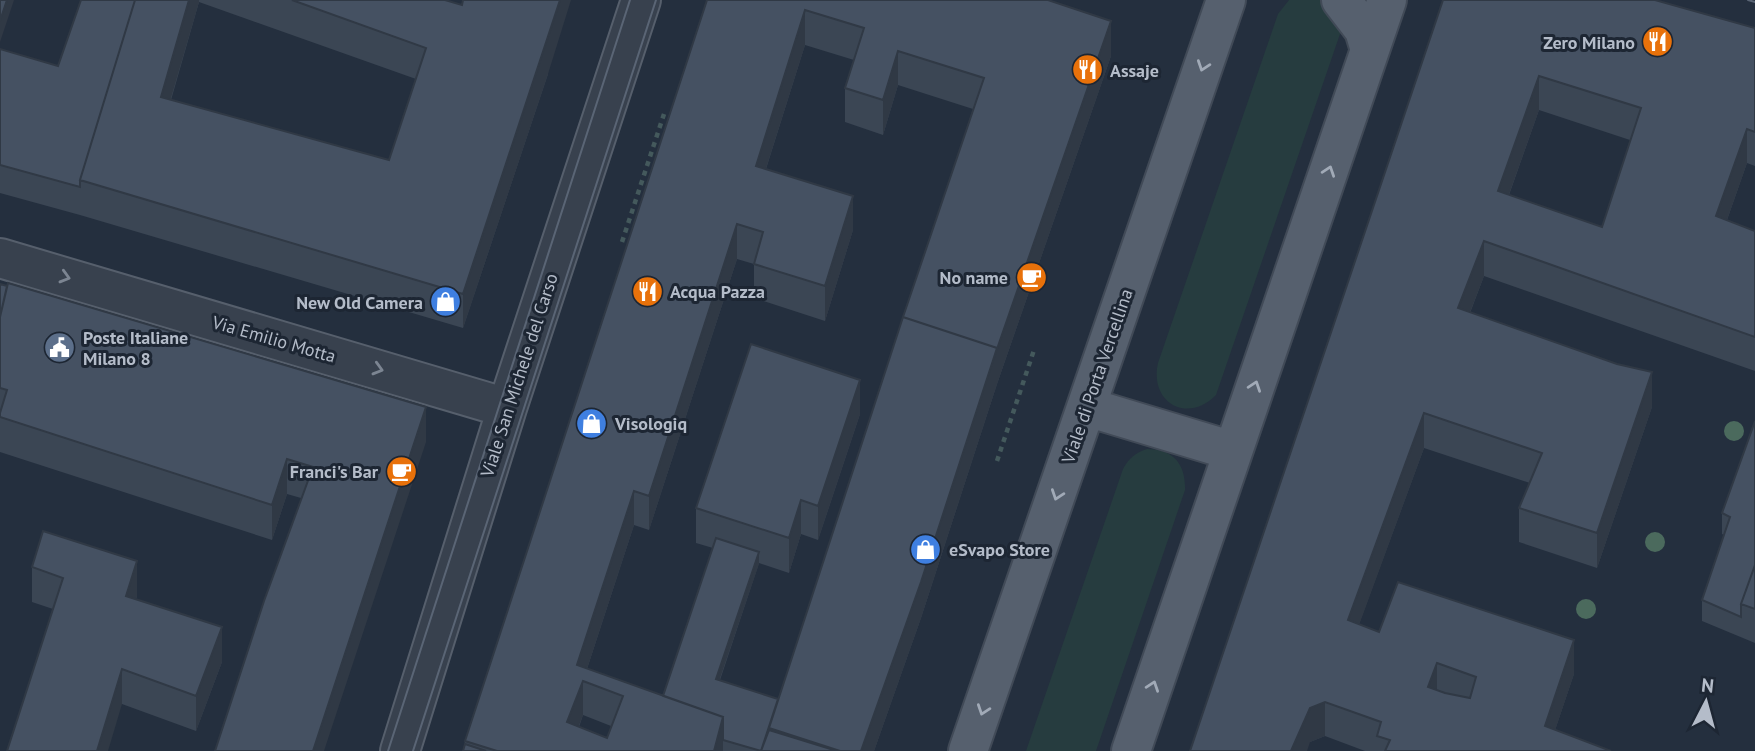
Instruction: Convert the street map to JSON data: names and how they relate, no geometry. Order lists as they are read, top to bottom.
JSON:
{
  "streets": {
    "main road": ["Viale di Porta Vercellina"],
    "street": ["Via Emilio Motta", "Viale San Michele del Carso"]
  },
  "crossings": [
    ["Via Emilio Motta", "Viale San Michele del Carso"]
  ],
  "one_way": ["Via Emilio Motta"],
  "places": {
    "restaurant": ["Zero Milano", "Assaje", "Acqua Pazza"],
    "cafe": ["No name", "Franci's Bar"],
    "shop": ["New Old Camera", "Visologiq", "eSvapo Store"],
    "public building": ["Poste Italiane Milano 8"]
  },
  "north": "top"
}
